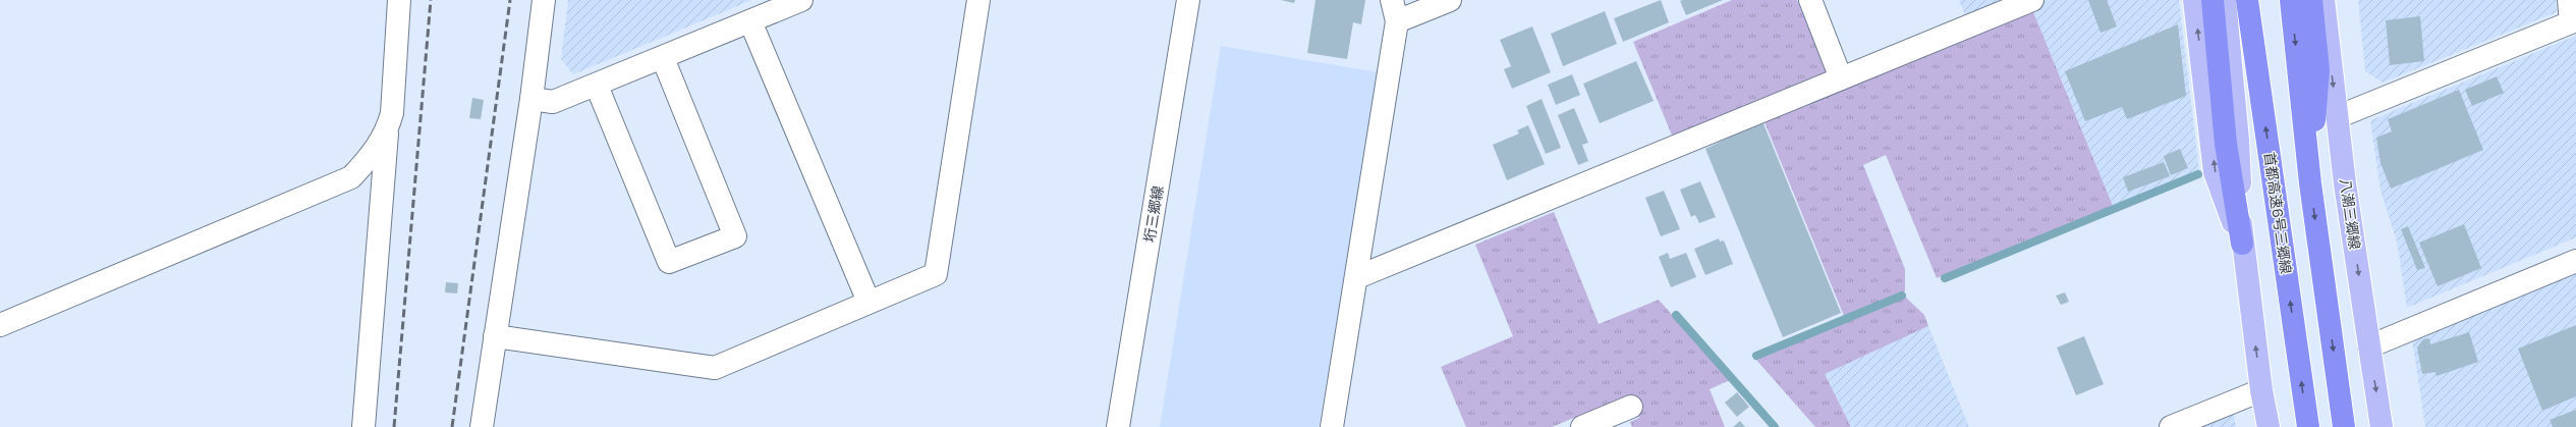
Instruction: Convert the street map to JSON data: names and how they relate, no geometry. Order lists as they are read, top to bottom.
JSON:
{
  "streets": {
    "highway": ["首都高速6号三郷線"],
    "main road": ["八潮三郷線"],
    "street": ["垳三郷線"]
  }
}
